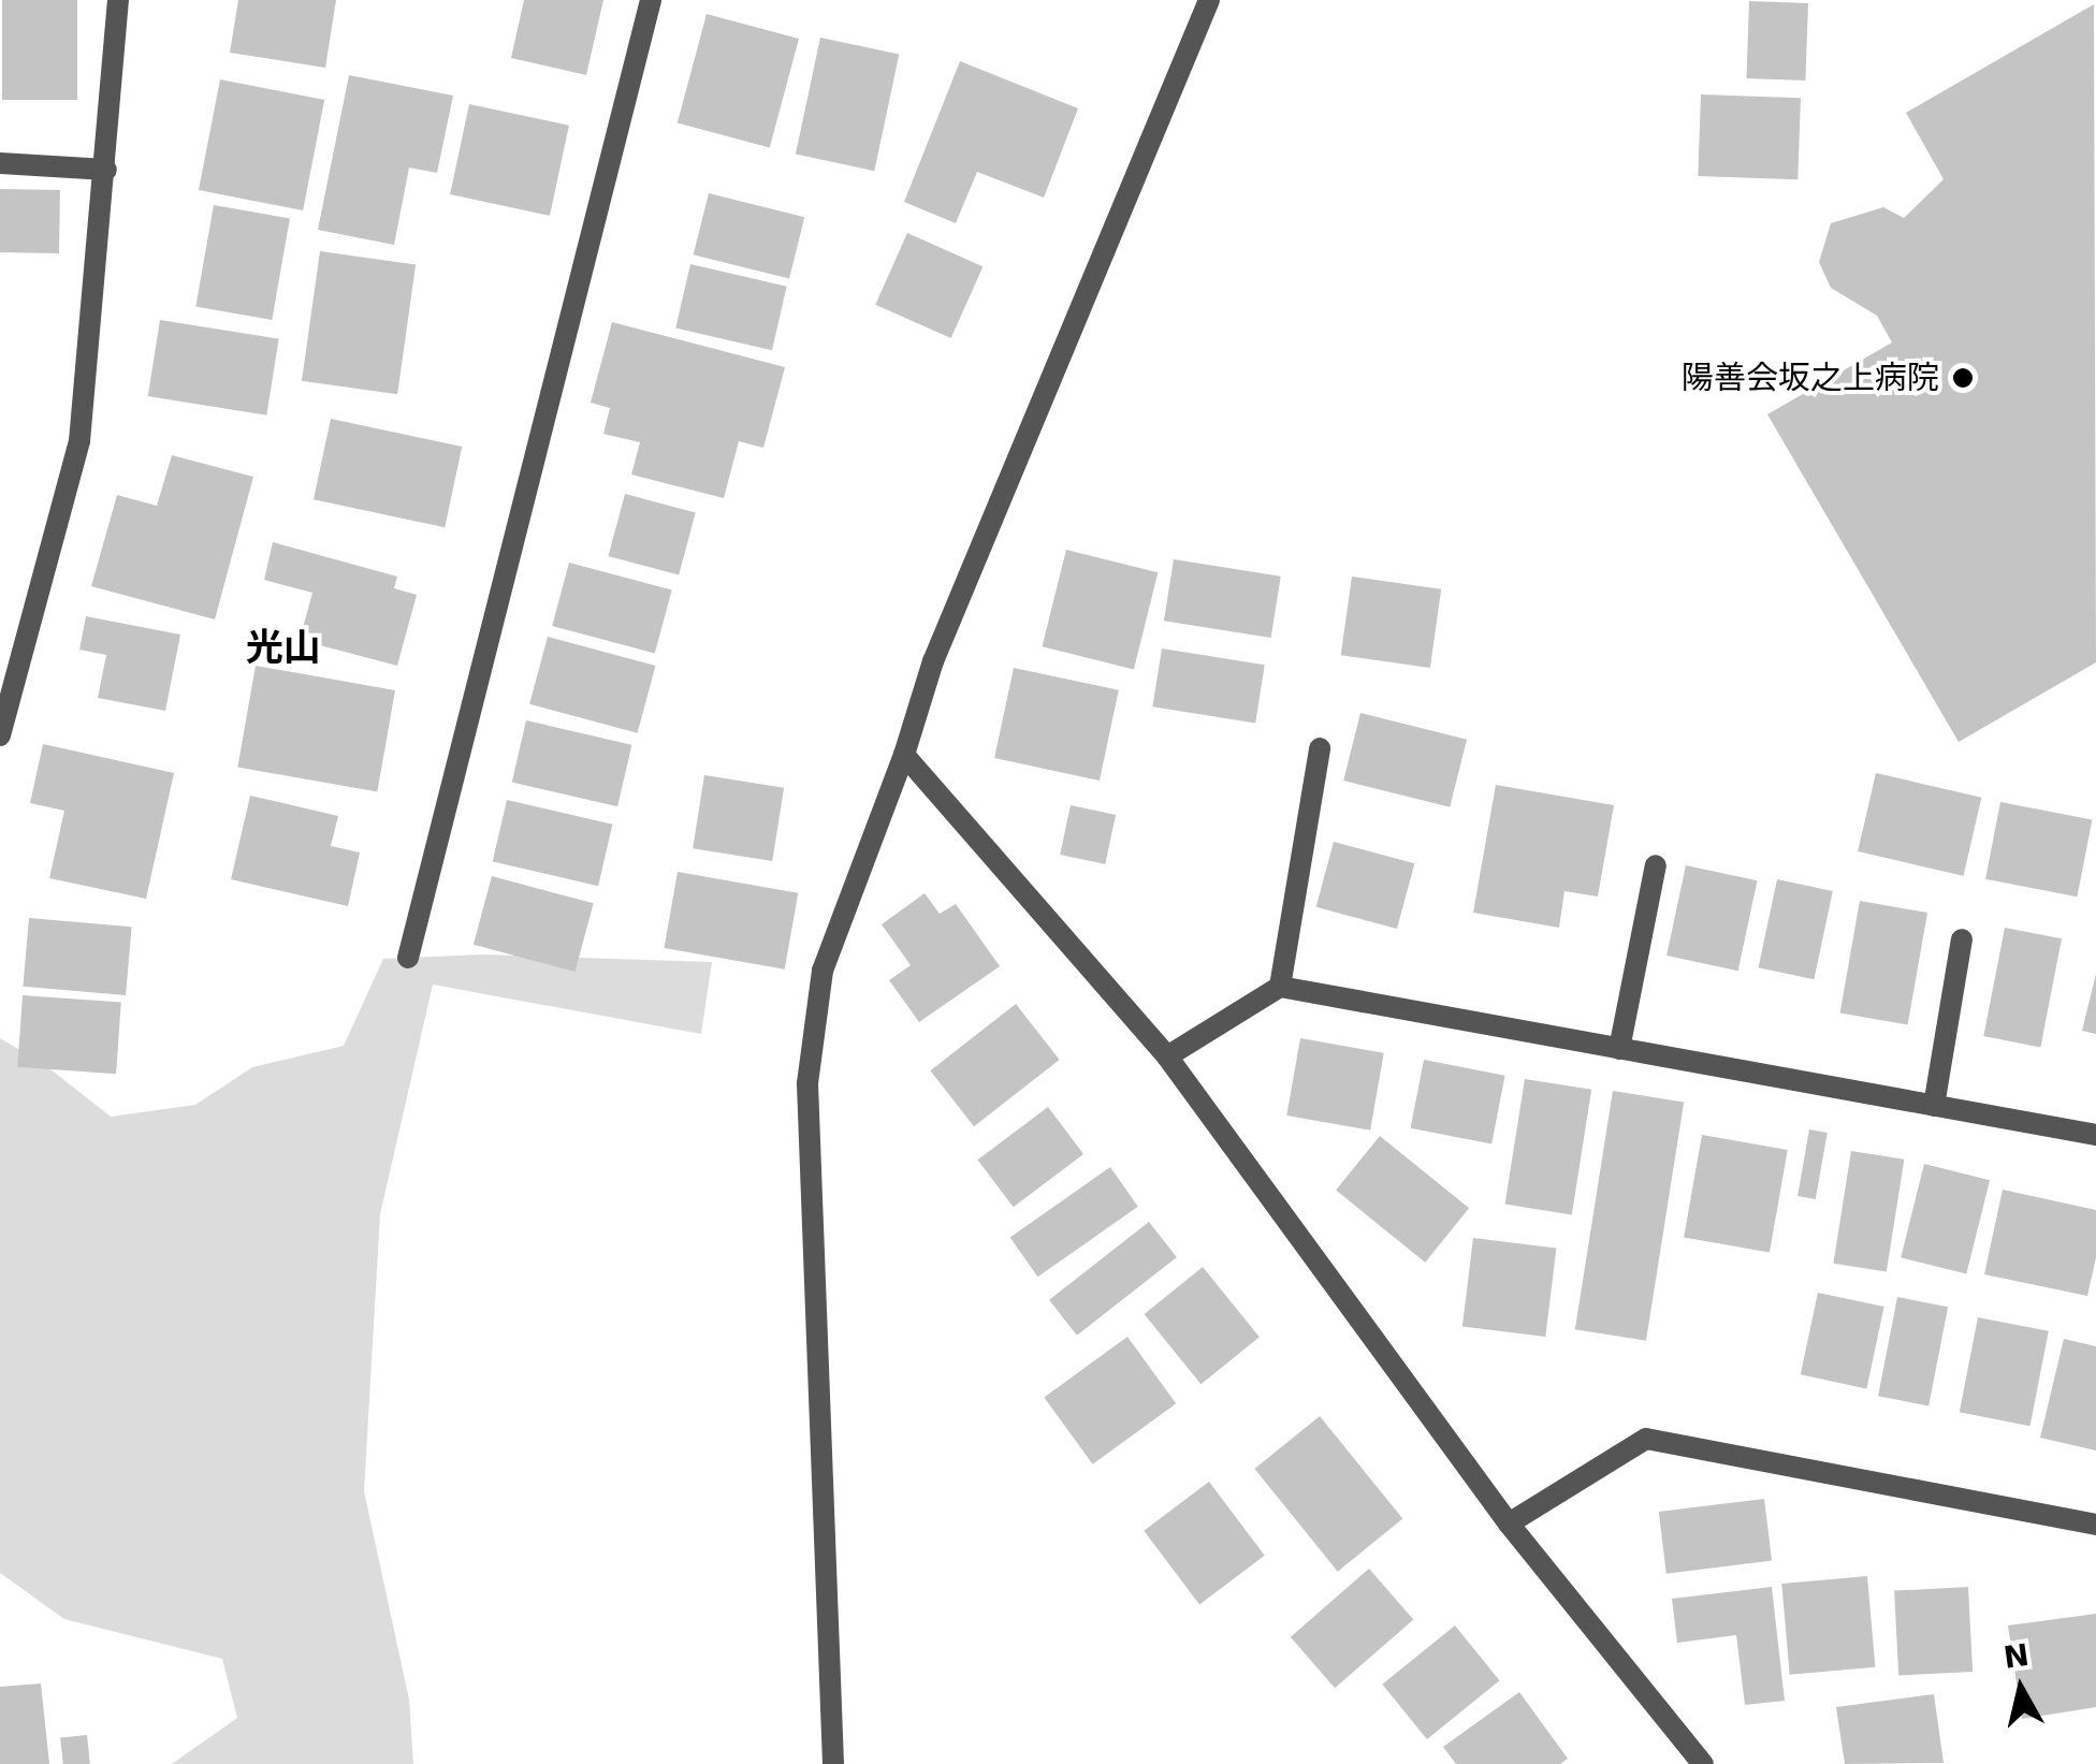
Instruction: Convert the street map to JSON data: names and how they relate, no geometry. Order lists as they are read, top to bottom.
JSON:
{
  "districts": ["光山"],
  "places": ["陽善会坂之上病院"],
  "north": "top"
}
